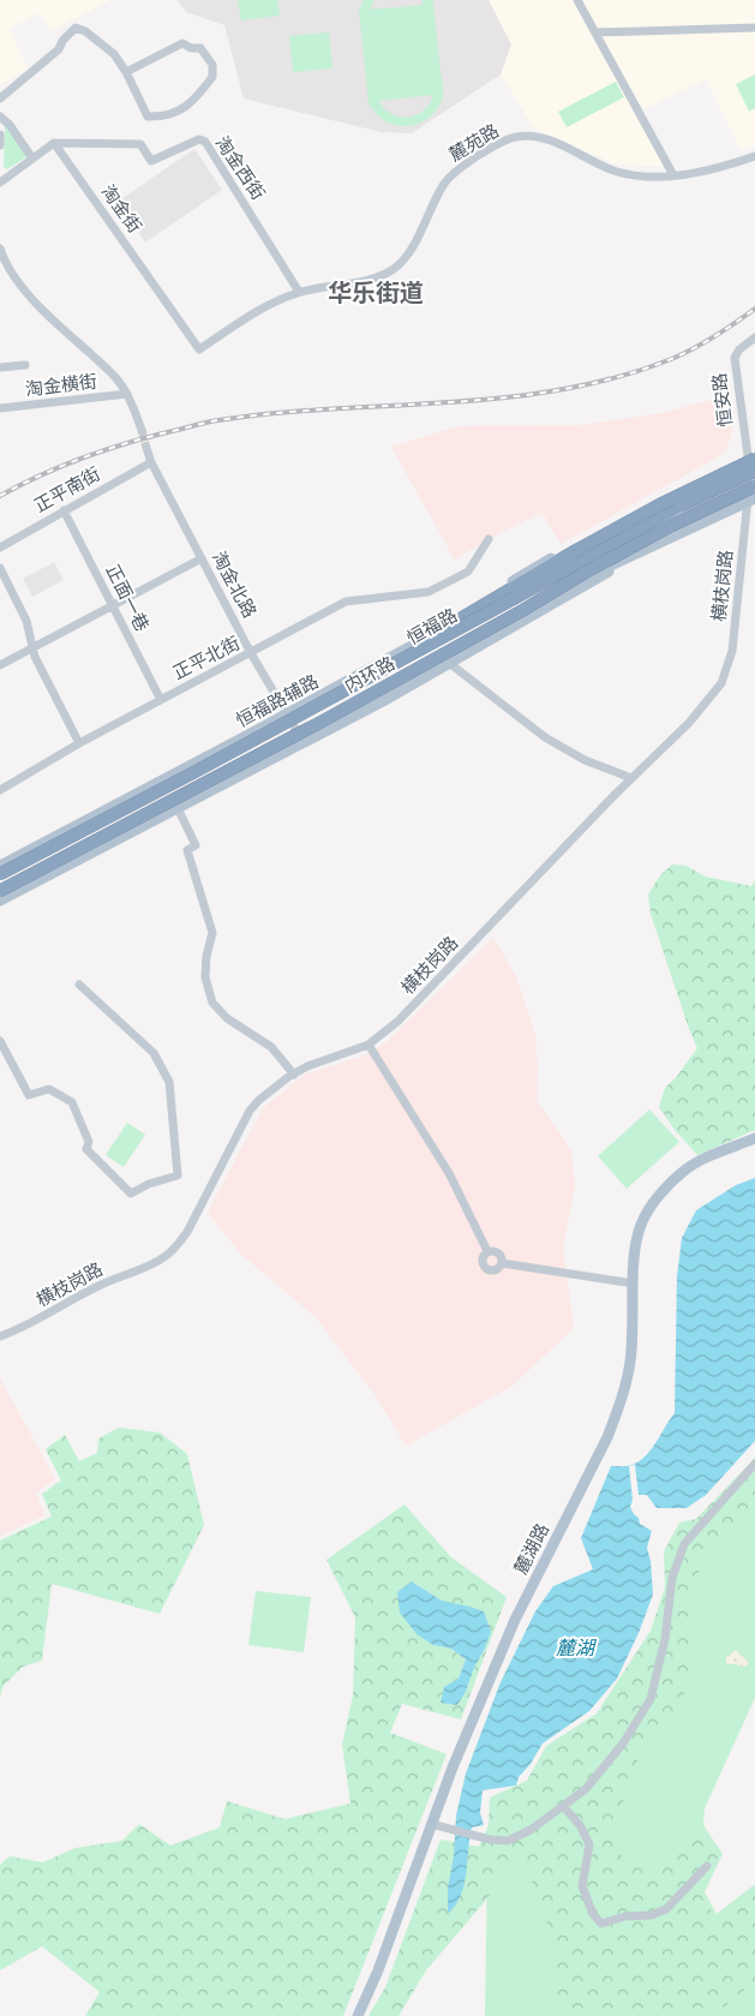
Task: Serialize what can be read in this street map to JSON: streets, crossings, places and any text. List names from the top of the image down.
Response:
{
  "streets": {
    "highway": ["内环路"],
    "main road": ["恒福路", "恒福路辅路", "麓湖路"],
    "street": [
      "麓苑路",
      "淘金西街",
      "淘金街",
      "淘金横街",
      "恒安路",
      "正平南街",
      "淘金北路",
      "横枝岗路",
      "正面一巷",
      "正平北街"
    ]
  },
  "crossings": [
    ["麓苑路", "淘金西街"],
    ["麓苑路", "淘金街"],
    ["淘金西街", "淘金街"],
    ["恒安路", "横枝岗路"],
    ["恒安路", "恒福路"],
    ["恒安路", "内环路"],
    ["恒安路", "恒福路辅路"],
    ["正平南街", "淘金北路"],
    ["正平南街", "正面一巷"],
    ["淘金北路", "恒福路"],
    ["淘金北路", "正平北街"],
    ["淘金北路", "恒福路辅路"],
    ["横枝岗路", "恒福路"],
    ["正面一巷", "正平北街"],
    ["恒福路", "内环路"],
    ["恒福路", "恒福路辅路"]
  ],
  "districts": ["华乐街道"],
  "water": ["麓湖"]
}
